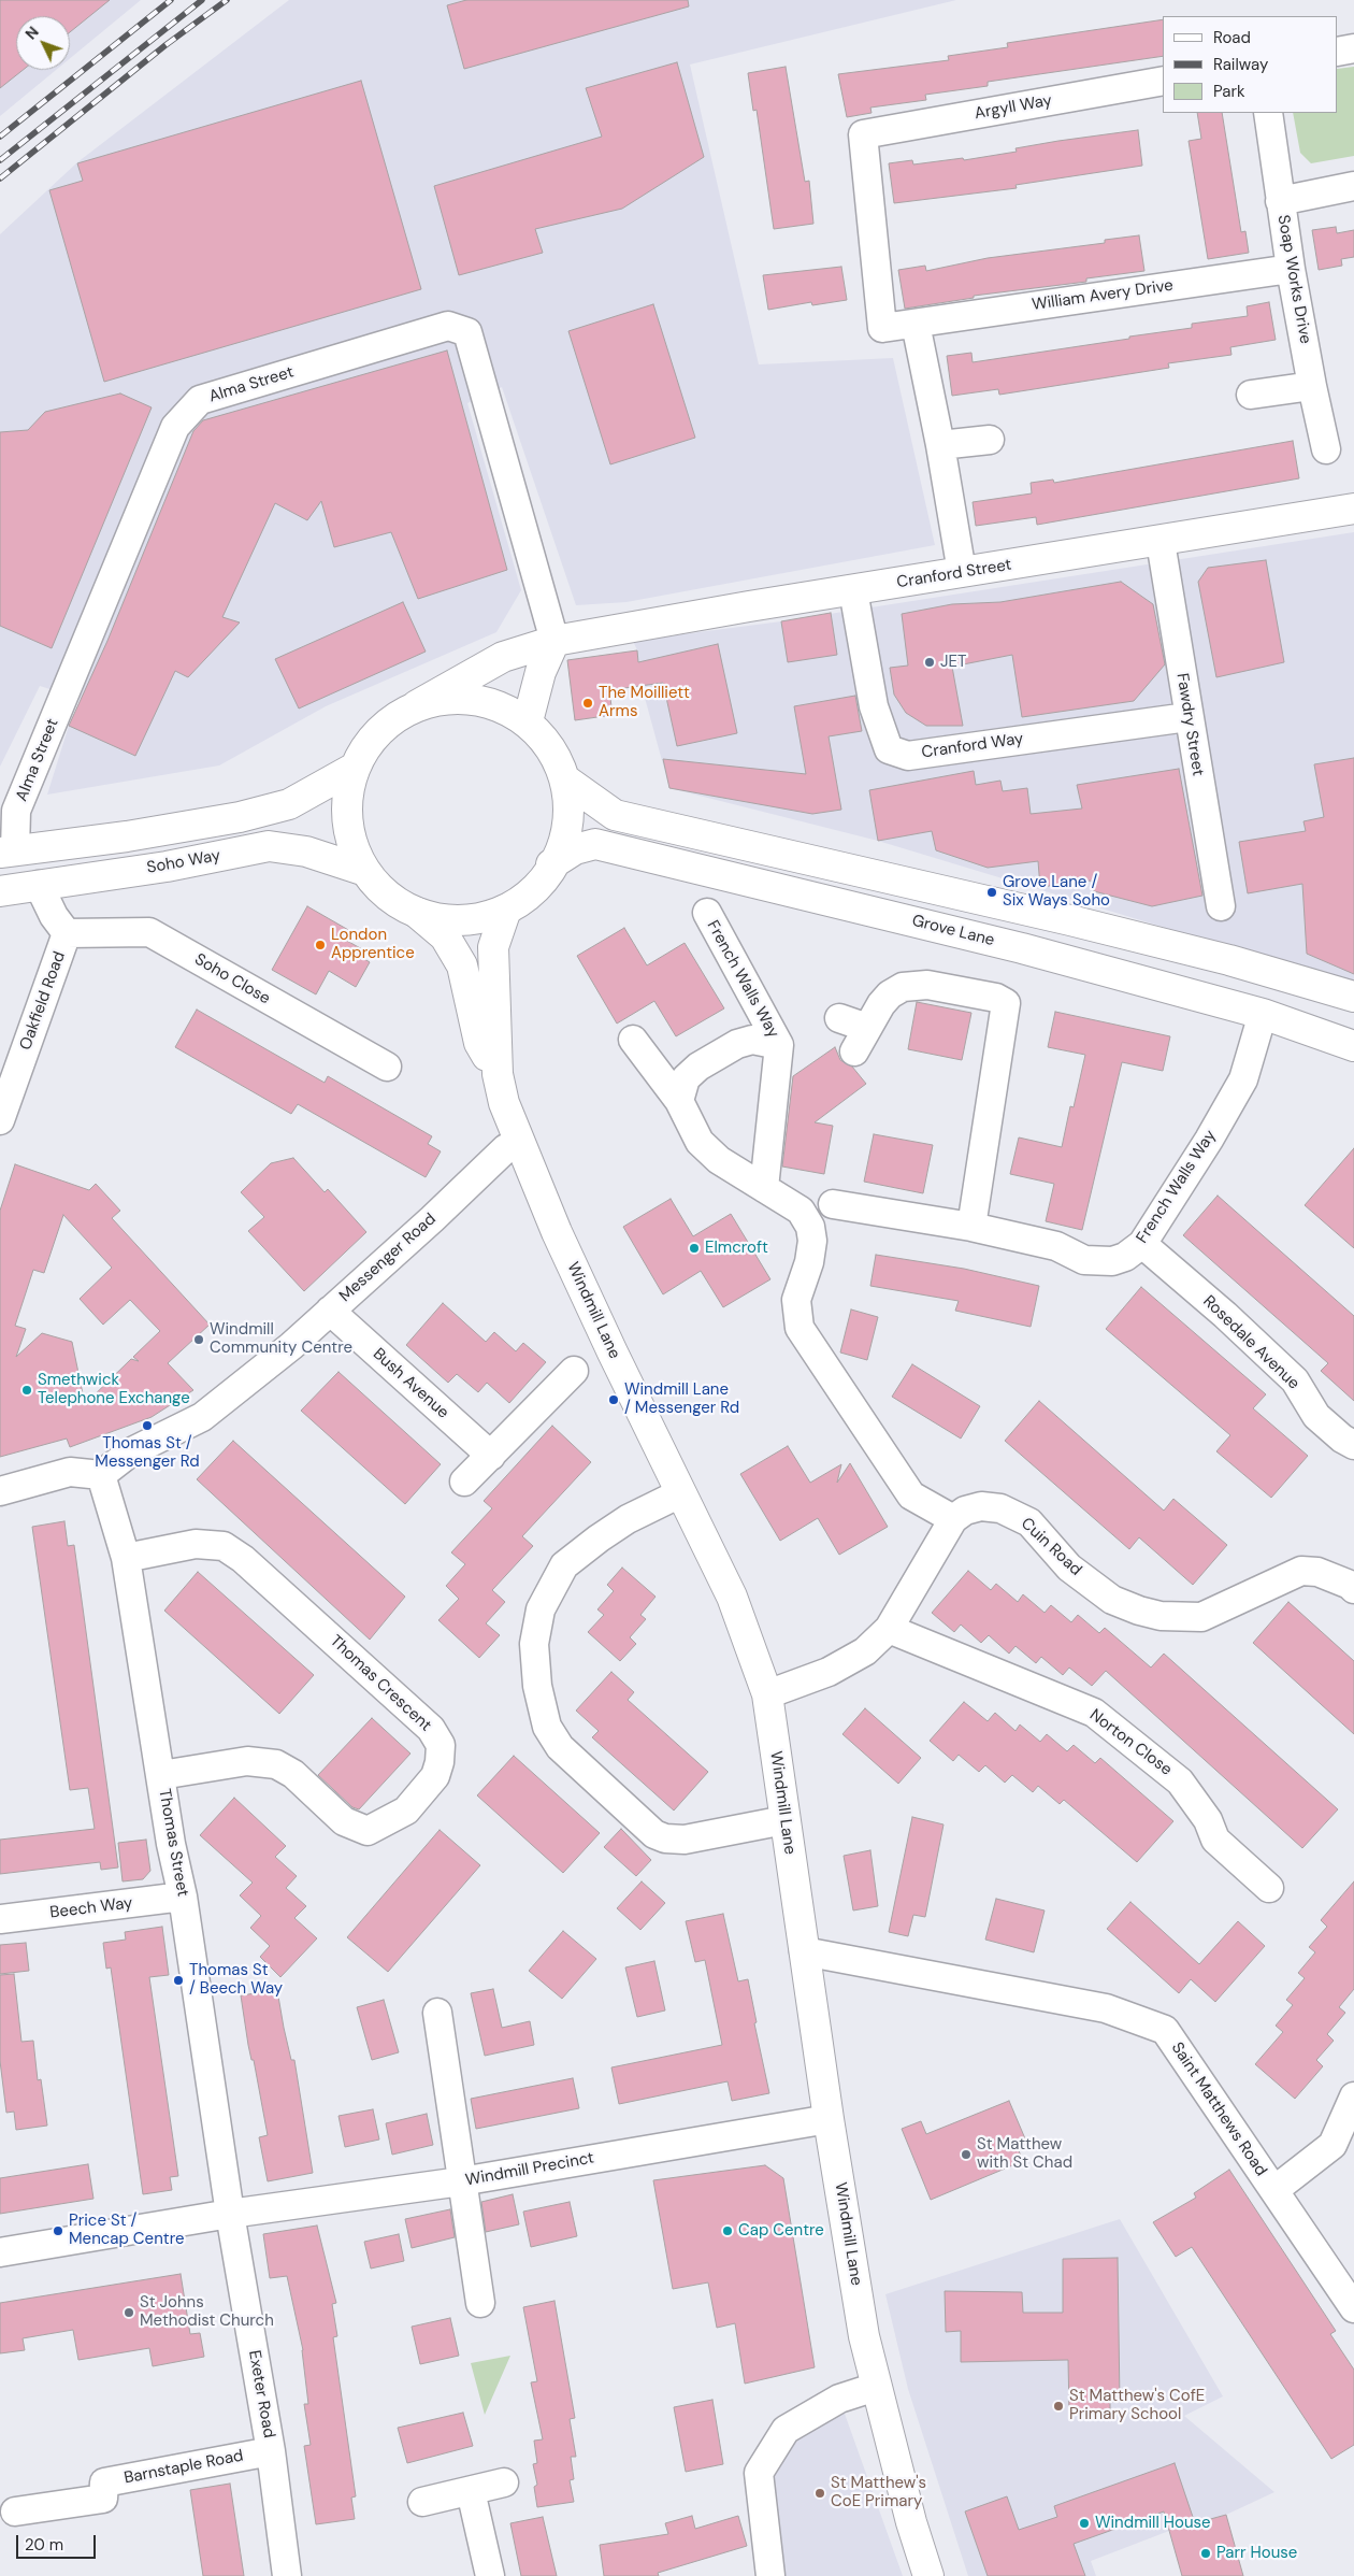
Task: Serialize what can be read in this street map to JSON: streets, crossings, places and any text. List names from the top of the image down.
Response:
{
  "streets": {
    "main road": [
      "Cranford Street",
      "Soho Way",
      "Grove Lane",
      "Windmill Lane"
    ],
    "street": [
      "Argyll Way",
      "Soap Works Drive",
      "William Avery Drive",
      "Alma Street",
      "Fawdry Street",
      "Cranford Way",
      "Soho Close",
      "French Walls Way",
      "Oakfield Road",
      "Messenger Road",
      "Rosedale Avenue",
      "Bush Avenue",
      "Cuin Road",
      "Thomas Crescent",
      "Norton Close",
      "Thomas Street",
      "Beech Way",
      "Saint Matthews Road",
      "Windmill Precinct",
      "Exeter Road",
      "Barnstaple Road"
    ]
  },
  "crossings": [
    ["Argyll Way", "William Avery Drive"],
    ["Soap Works Drive", "William Avery Drive"],
    ["Alma Street", "Cranford Street"],
    ["Cranford Street", "Fawdry Street"],
    ["Cranford Street", "Cranford Way"],
    ["Fawdry Street", "Cranford Way"],
    ["Soho Way", "Oakfield Road"],
    ["Grove Lane", "French Walls Way"],
    ["Soho Close", "Oakfield Road"],
    ["French Walls Way", "Rosedale Avenue"],
    ["Messenger Road", "Windmill Lane"],
    ["Messenger Road", "Bush Avenue"],
    ["Messenger Road", "Thomas Street"],
    ["Windmill Lane", "Saint Matthews Road"],
    ["Windmill Lane", "Windmill Precinct"],
    ["Thomas Crescent", "Thomas Street"],
    ["Thomas Street", "Beech Way"],
    ["Thomas Street", "Windmill Precinct"],
    ["Thomas Street", "Exeter Road"],
    ["Windmill Precinct", "Exeter Road"],
    ["Exeter Road", "Barnstaple Road"]
  ],
  "places": [
    "JET",
    "The Moilliett Arms",
    "Grove Lane / Six Ways Soho",
    "London Apprentice",
    "Elmcroft",
    "Windmill Community Centre",
    "Smethwick Telephone Exchange",
    "Windmill Lane / Messenger Rd",
    "Thomas St / Messenger Rd",
    "Thomas St / Beech Way",
    "St Matthew with St Chad",
    "Price St / Mencap Centre",
    "Cap Centre",
    "St Johns Methodist Church",
    "St Matthew's CofE Primary School",
    "St Matthew's CoE Primary",
    "Windmill House",
    "Parr House"
  ],
  "legend": ["Road", "Railway", "Park"],
  "scale_bar": "20 m",
  "north": "top left"
}
